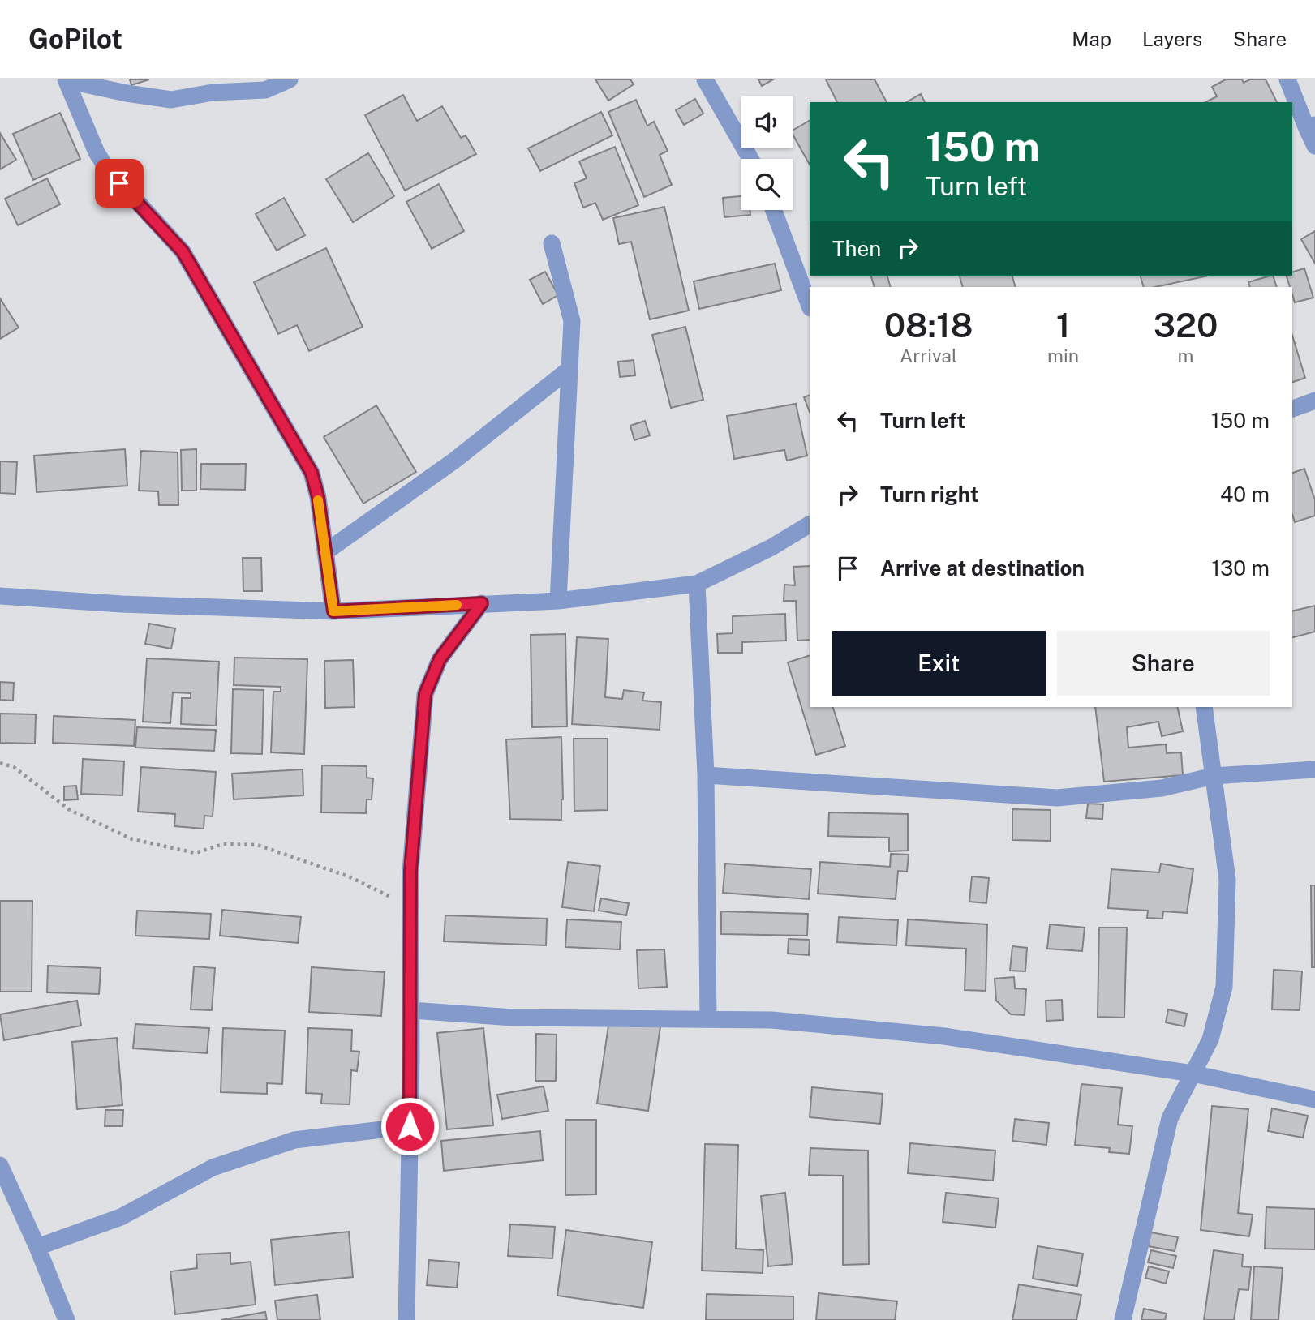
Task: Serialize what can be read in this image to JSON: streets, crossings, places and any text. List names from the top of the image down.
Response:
{
  "page": {
    "header": "GoPilot",
    "nav": ["Map", "Layers", "Share"],
    "turn": ["150 m", "Turn left"],
    "then": "Then",
    "eta": [
      "08:18",
      "Arrival",
      "1",
      "min",
      "320",
      "m"
    ],
    "list": [
      {
        "name": "Turn left",
        "value": "150 m"
      },
      {
        "name": "Turn right",
        "value": "40 m"
      },
      {
        "name": "Arrive at destination",
        "value": "130 m"
      }
    ],
    "buttons": ["Exit", "Share"]
  }
}
